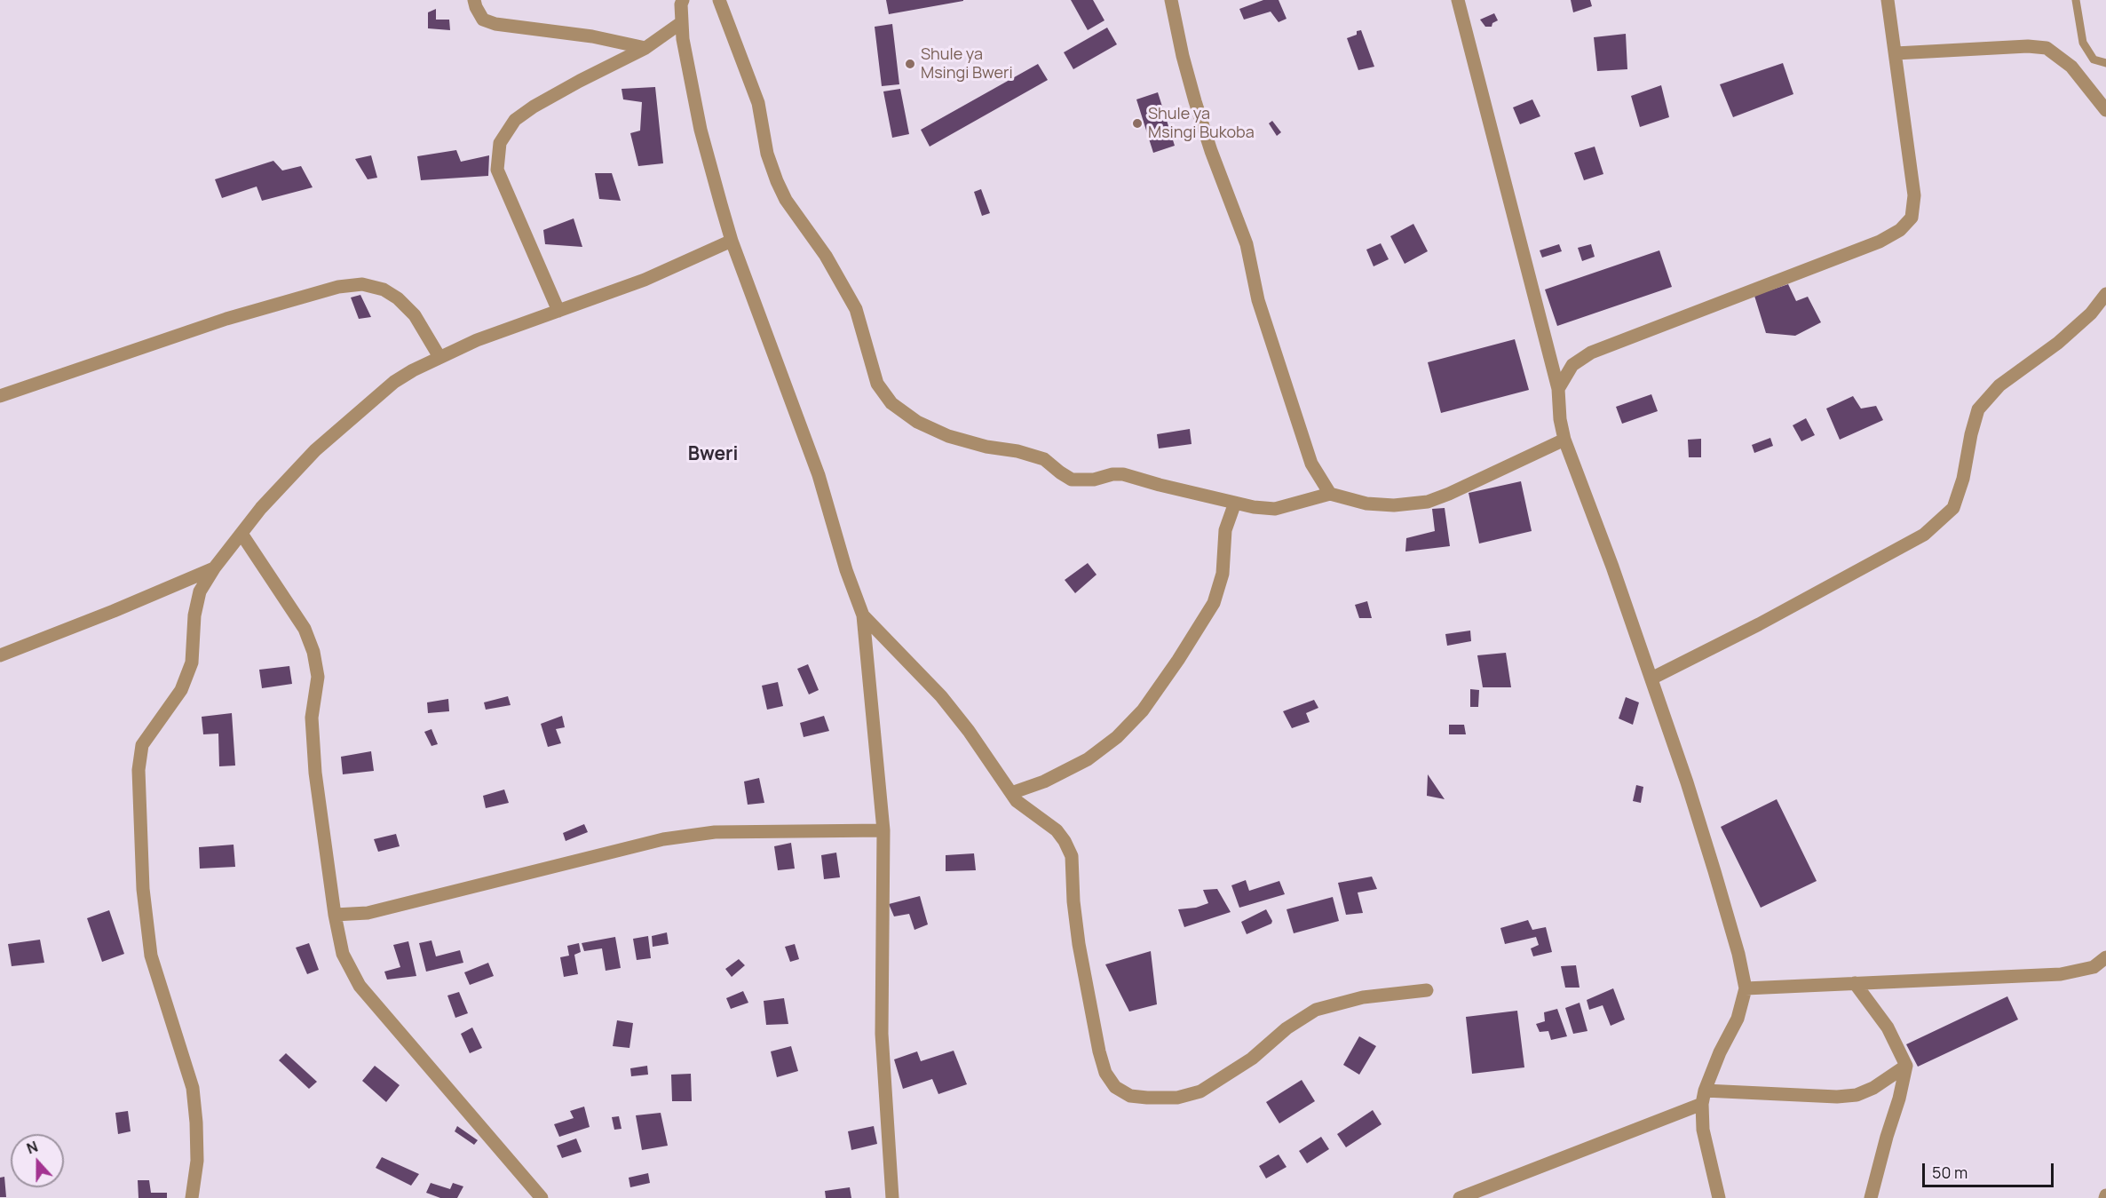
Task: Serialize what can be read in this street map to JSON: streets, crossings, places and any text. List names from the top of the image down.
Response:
{
  "districts": ["Bweri"],
  "places": ["Shule ya Msingi Bweri", "Shule ya Msingi Bukoba"],
  "scale_bar": "50 m",
  "north": "top"
}
